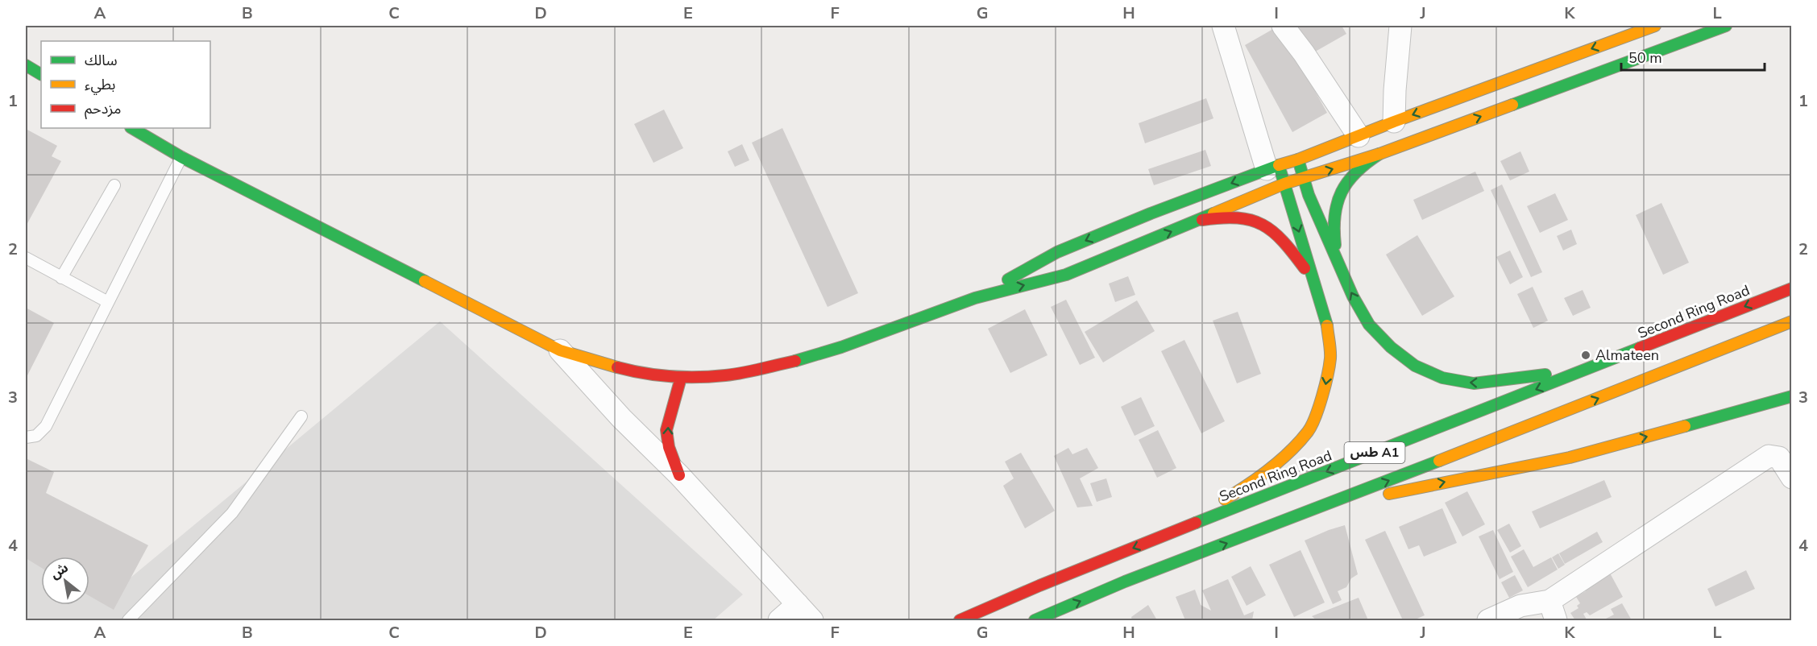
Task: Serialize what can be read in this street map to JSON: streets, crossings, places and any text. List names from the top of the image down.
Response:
{
  "streets": {
    "main road": ["Second Ring Road", "طس A1"]
  },
  "places": ["Almateen"],
  "legend": ["سالك", "بطيء", "مزدحم"],
  "scale_bar": "50 m",
  "north": "top left",
  "grid": {
    "columns": [
      "A",
      "B",
      "C",
      "D",
      "E",
      "F",
      "G",
      "H",
      "I",
      "J",
      "K",
      "L"
    ],
    "rows": [
      "1",
      "2",
      "3",
      "4"
    ]
  }
}
